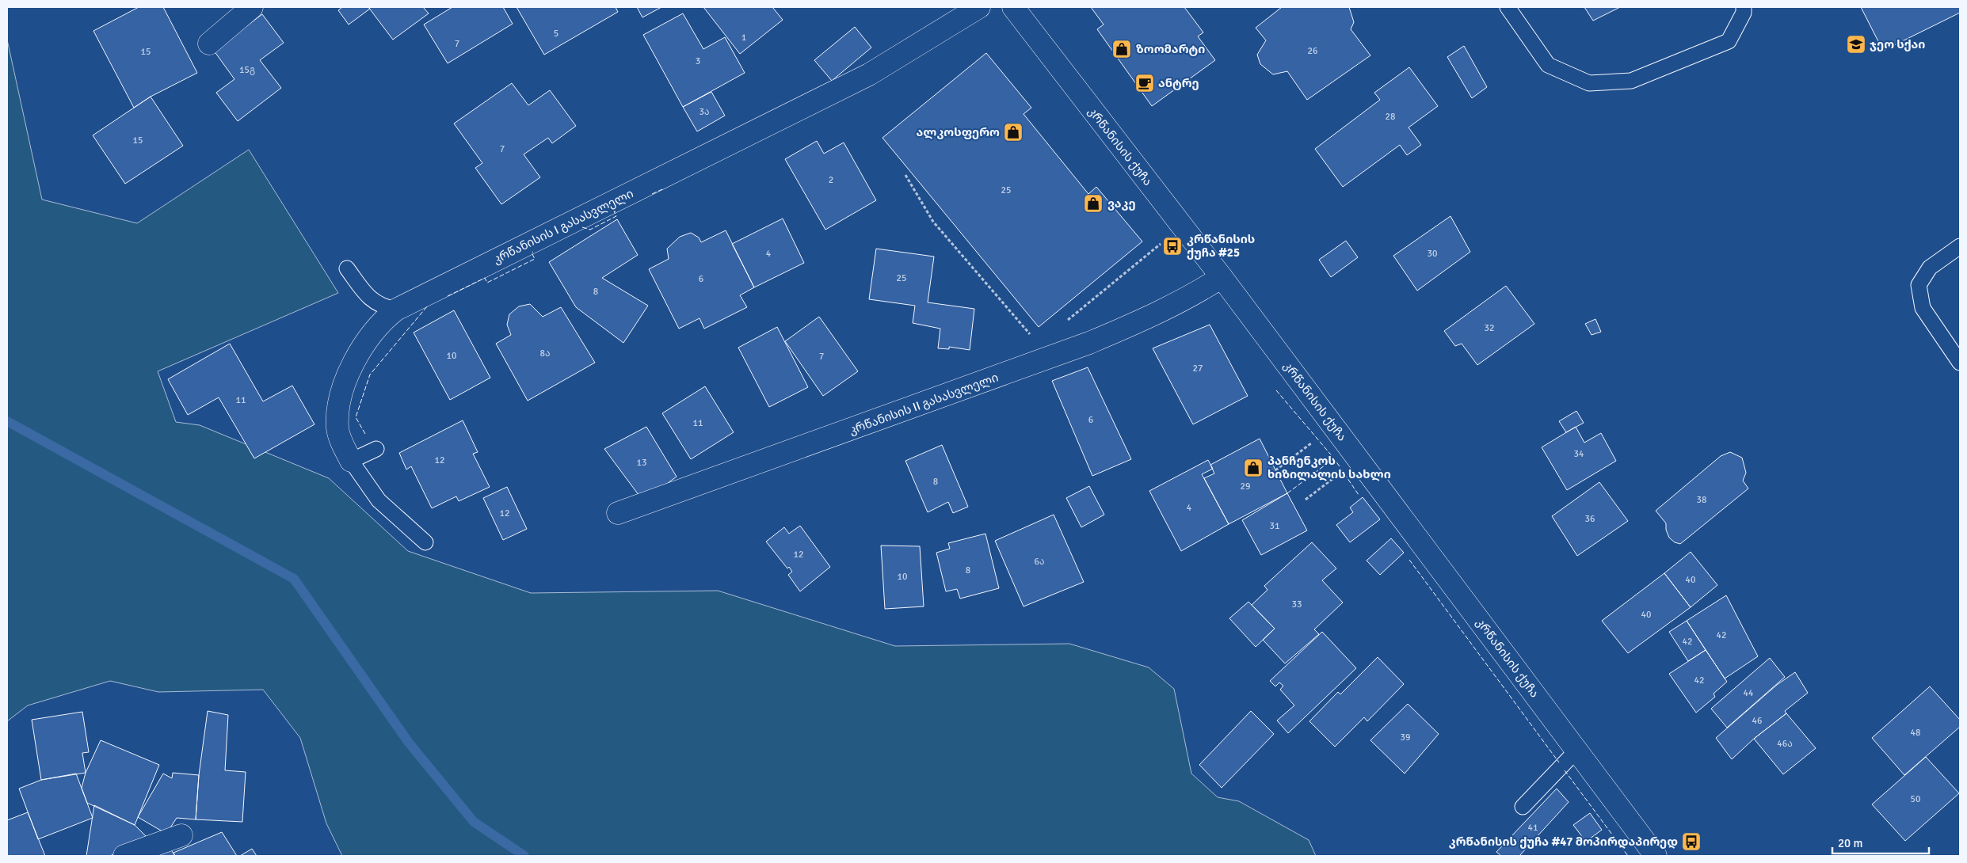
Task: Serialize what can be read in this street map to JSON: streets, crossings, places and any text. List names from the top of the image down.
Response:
{
  "streets": {
    "street": ["კრწანისის ქუჩა", "კრწანისის I გასასვლელი", "კრწანისის II გასასვლელი"]
  },
  "crossings": [
    ["კრწანისის ქუჩა", "კრწანისის II გასასვლელი"]
  ],
  "places": {
    "school or university": ["ჯეო სქაი"],
    "shop": [
      "ზოომარტი",
      "ალკოსფერო",
      "ვაკე",
      "პანჩენკოს ხიზილალის სახლი"
    ],
    "cafe": ["ანტრე"],
    "bus stop": ["კრწანისის ქუჩა #25", "კრწანისის ქუჩა #47 მოპირდაპირედ"]
  },
  "house_numbers": [
    "5",
    "1",
    "7",
    "26",
    "15",
    "3",
    "15გ",
    "3ა",
    "28",
    "15",
    "7",
    "2",
    "25",
    "4",
    "30",
    "25",
    "6",
    "8",
    "32",
    "8ა",
    "10",
    "7",
    "27",
    "11",
    "6",
    "11",
    "34",
    "12",
    "13",
    "8",
    "29",
    "38",
    "4",
    "12",
    "36",
    "31",
    "12",
    "6ა",
    "8",
    "10",
    "40",
    "33",
    "40",
    "42",
    "42",
    "42",
    "44",
    "46",
    "48",
    "39",
    "46ა",
    "50",
    "41"
  ],
  "scale_bar": "20 m"
}
